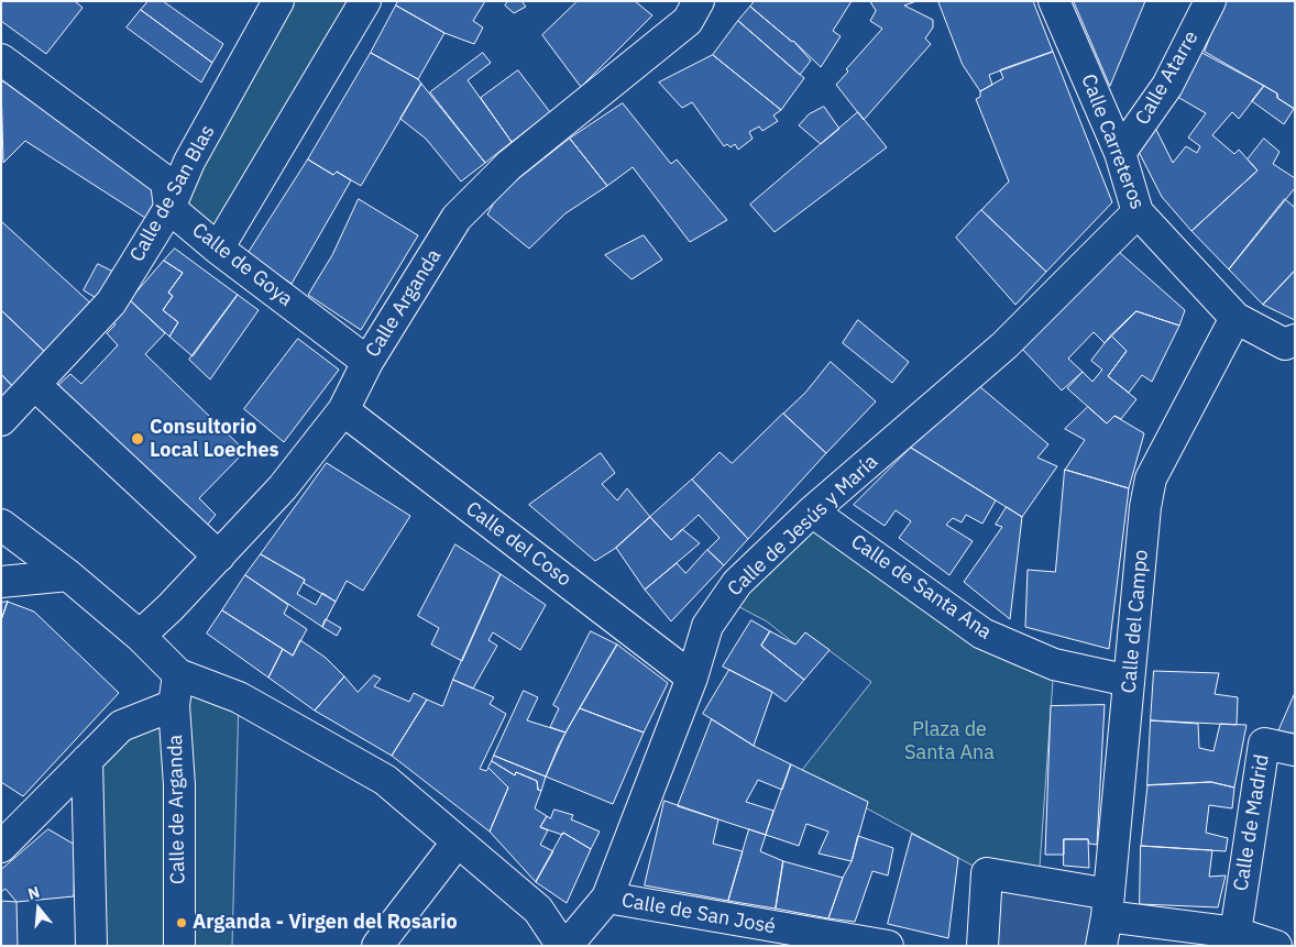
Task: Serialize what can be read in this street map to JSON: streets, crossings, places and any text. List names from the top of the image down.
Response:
{
  "streets": {
    "street": [
      "Calle Atarre",
      "Calle Carreteros",
      "Calle de San Blas",
      "Calle de Goya",
      "Calle Arganda",
      "Calle de Jesús y María",
      "Calle del Coso",
      "Calle de Santa Ana",
      "Calle del Campo",
      "Calle de Arganda",
      "Calle de Madrid",
      "Calle de San José"
    ]
  },
  "crossings": [
    ["Calle Atarre", "Calle Carreteros"],
    ["Calle Carreteros", "Calle de Jesús y María"],
    ["Calle Carreteros", "Calle del Campo"],
    ["Calle de San Blas", "Calle de Goya"],
    ["Calle de Goya", "Calle Arganda"],
    ["Calle Arganda", "Calle del Coso"],
    ["Calle de Jesús y María", "Calle del Coso"],
    ["Calle de Jesús y María", "Calle de Santa Ana"],
    ["Calle de Jesús y María", "Calle de San José"],
    ["Calle de Santa Ana", "Calle del Campo"]
  ],
  "parks": ["Plaza de Santa Ana"],
  "places": ["Consultorio Local Loeches", "Arganda - Virgen del Rosario"],
  "north": "top"
}
